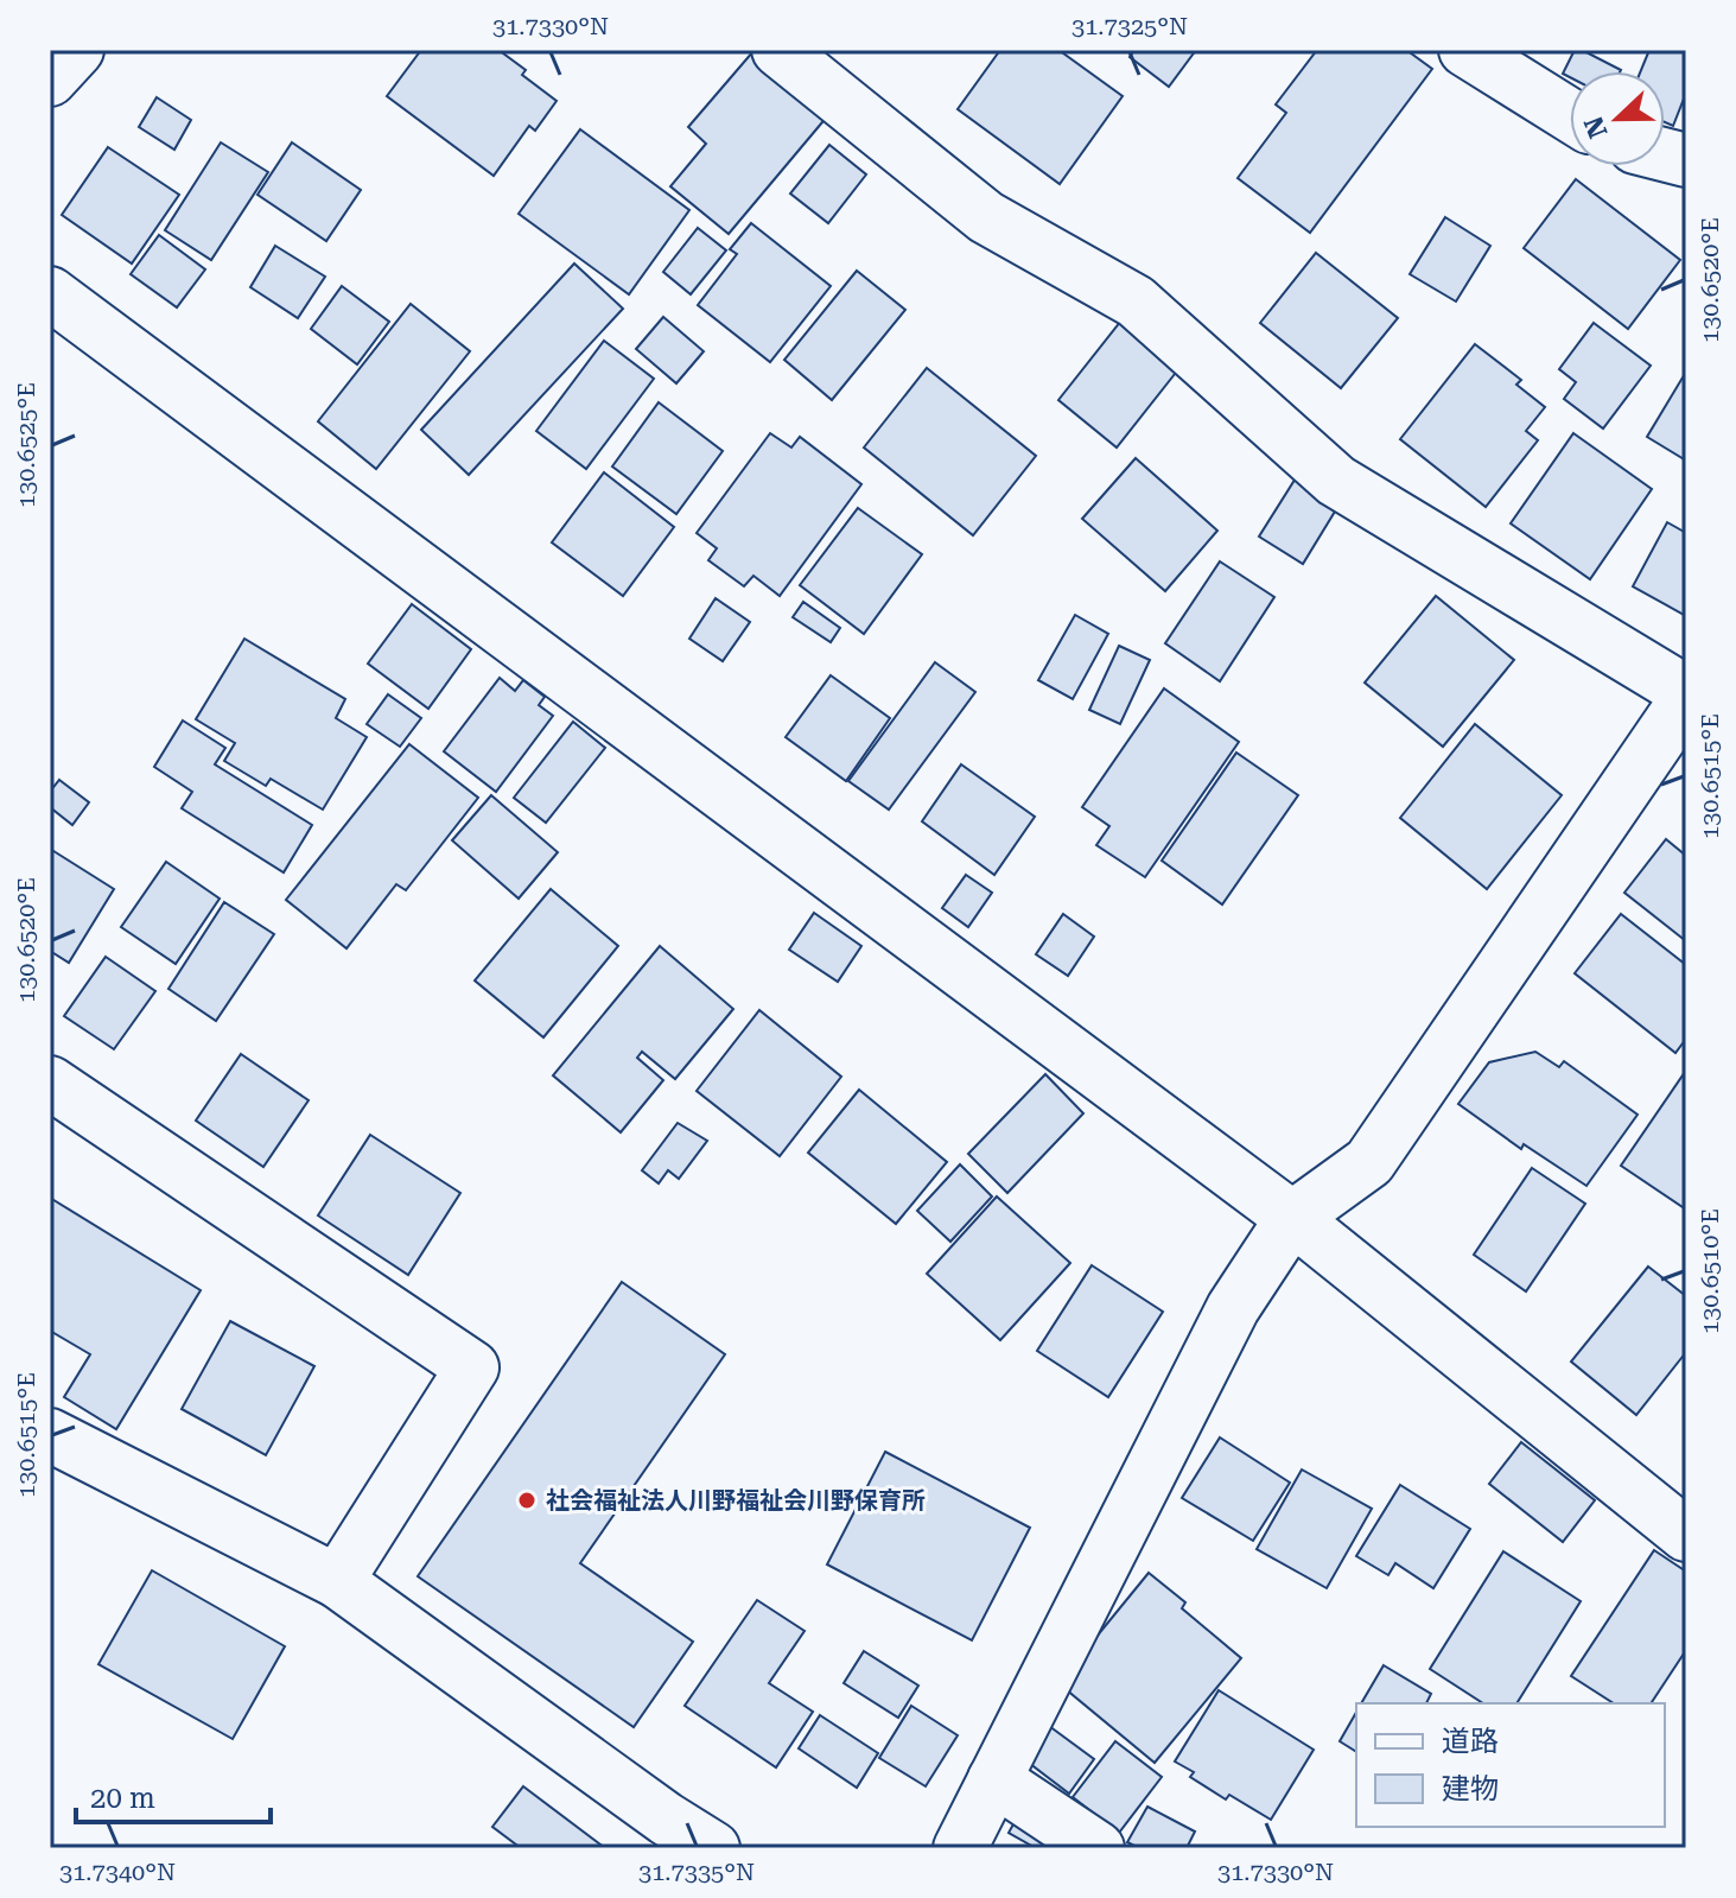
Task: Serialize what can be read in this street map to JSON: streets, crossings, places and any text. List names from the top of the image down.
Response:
{
  "places": ["社会福祉法人川野福祉会川野保育所"],
  "legend": ["道路", "建物"],
  "scale_bar": "20 m",
  "north": "left",
  "coordinates": [
    "31.7330°N",
    "31.7325°N",
    "130.6520°E",
    "130.6525°E",
    "130.6515°E",
    "130.6510°E",
    "31.7340°N",
    "31.7335°N"
  ]
}
